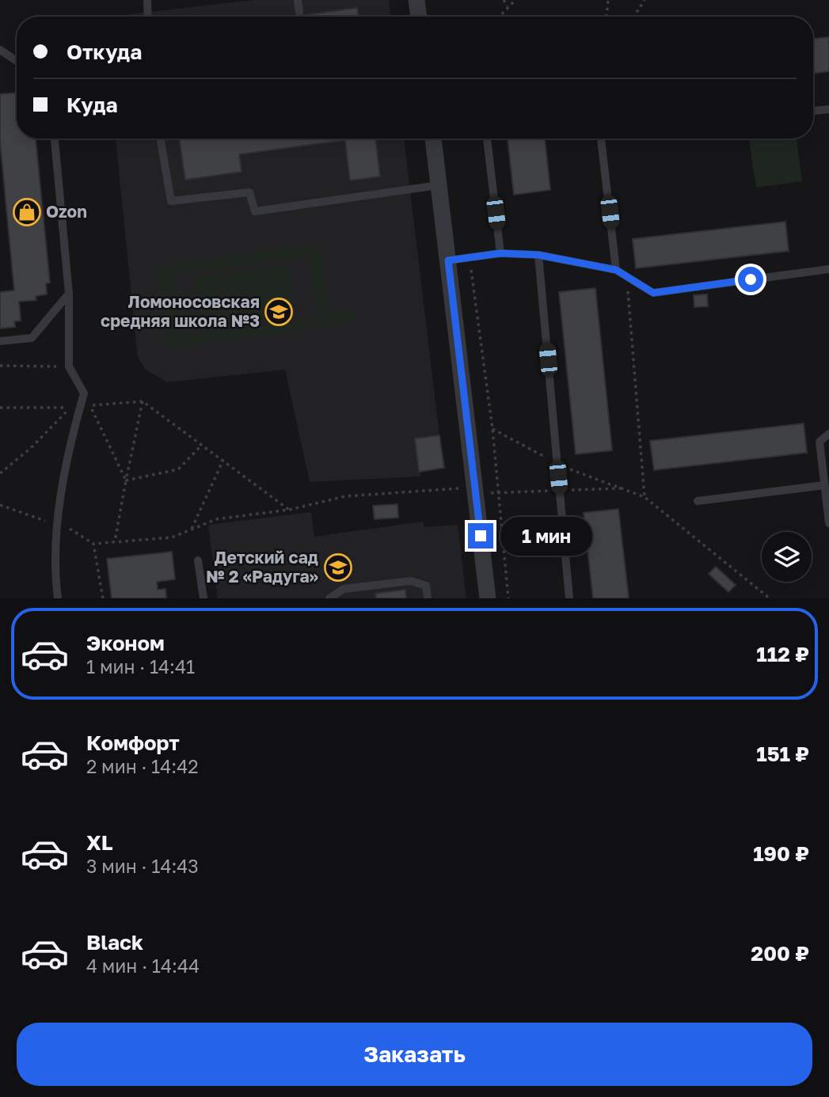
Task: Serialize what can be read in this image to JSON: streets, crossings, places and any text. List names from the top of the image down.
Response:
{
  "places": {
    "shop": ["Ozon"],
    "school or university": ["Ломоносовская средняя школа №3", "Детский сад № 2 «Радуга»"]
  },
  "page": {
    "banner": ["Откуда", "Куда"],
    "bubble": "1 мин",
    "list": [
      {
        "name": "Эконом",
        "note": "1 мин · 14:41",
        "value": "112 ₽"
      },
      {
        "name": "Комфорт",
        "note": "2 мин · 14:42",
        "value": "151 ₽"
      },
      {
        "name": "XL",
        "note": "3 мин · 14:43",
        "value": "190 ₽"
      },
      {
        "name": "Black",
        "note": "4 мин · 14:44",
        "value": "200 ₽"
      }
    ],
    "buttons": "Заказать"
  }
}
